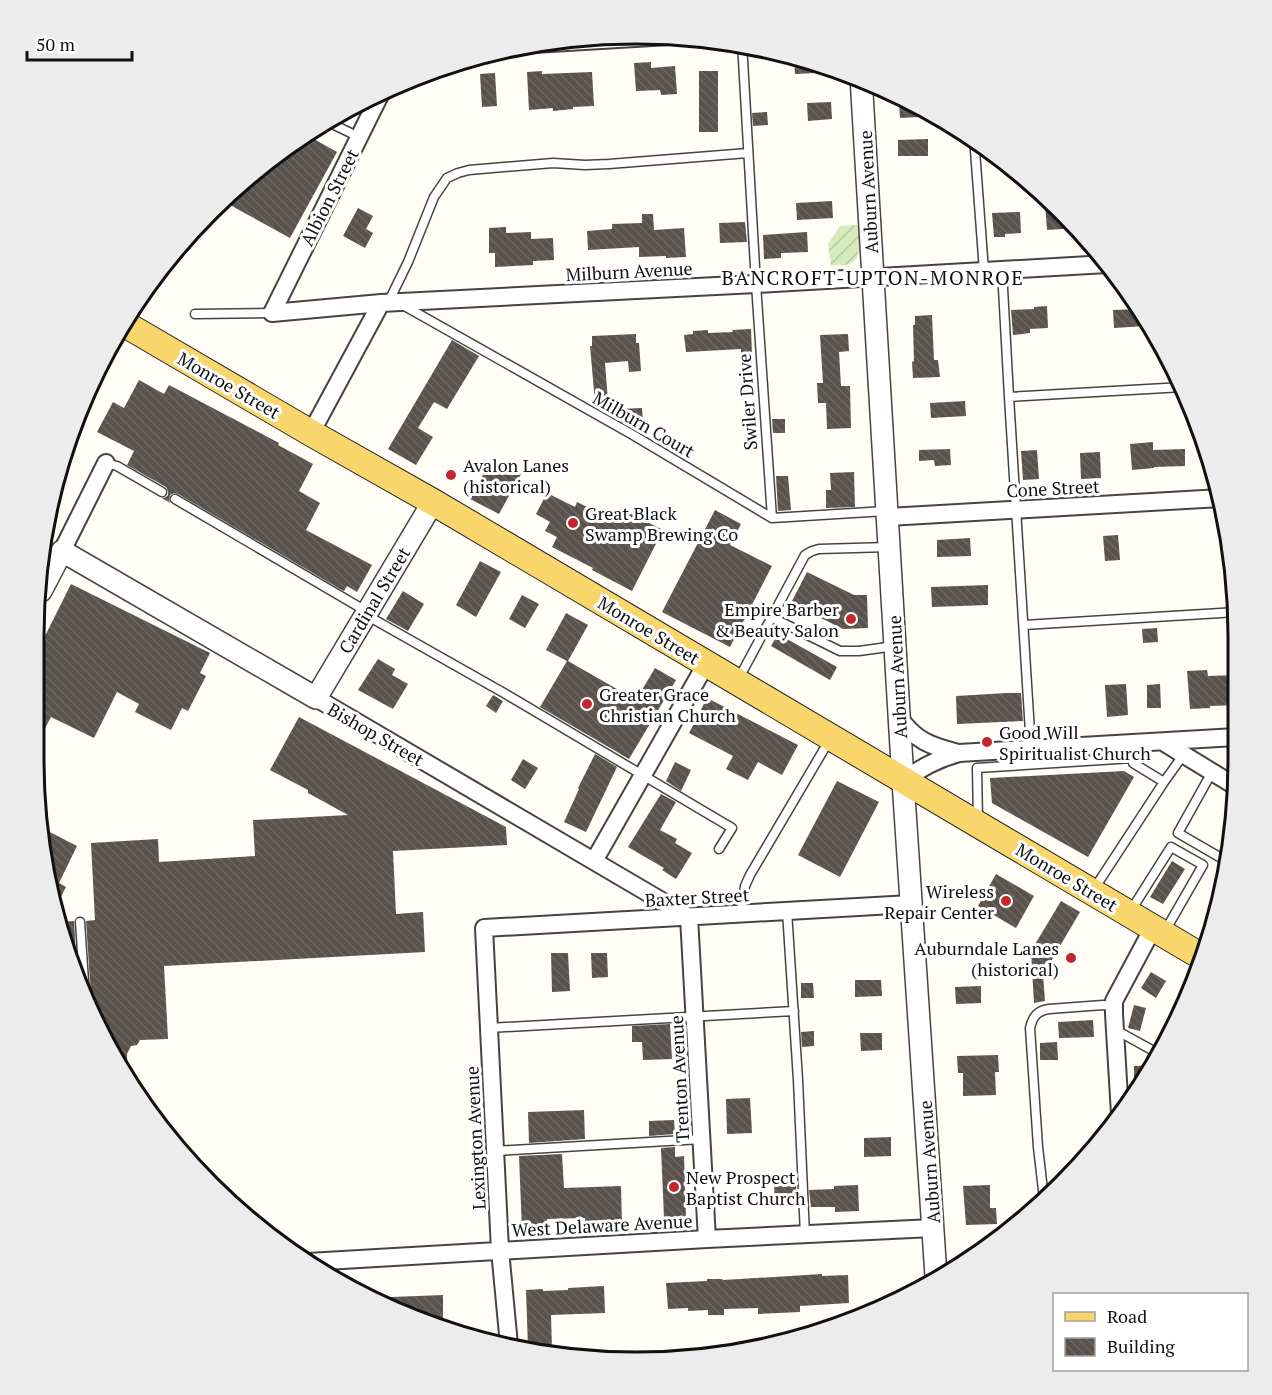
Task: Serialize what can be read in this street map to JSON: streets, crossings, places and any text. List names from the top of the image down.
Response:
{
  "streets": {
    "main road": ["Monroe Street"],
    "street": [
      "Auburn Avenue",
      "Albion Street",
      "Milburn Avenue",
      "Cone Street",
      "Cardinal Street",
      "Bishop Street",
      "Baxter Street",
      "Trenton Avenue",
      "Lexington Avenue",
      "West Delaware Avenue"
    ],
    "lane": ["Swiler Drive", "Milburn Court"]
  },
  "crossings": [
    ["Auburn Avenue", "Milburn Avenue"],
    ["Auburn Avenue", "Monroe Street"],
    ["Auburn Avenue", "Cone Street"],
    ["Auburn Avenue", "Baxter Street"],
    ["Auburn Avenue", "West Delaware Avenue"],
    ["Albion Street", "Milburn Avenue"],
    ["Milburn Avenue", "Swiler Drive"],
    ["Milburn Avenue", "Milburn Court"],
    ["Monroe Street", "Cardinal Street"],
    ["Swiler Drive", "Milburn Court"],
    ["Cardinal Street", "Bishop Street"],
    ["Bishop Street", "Baxter Street"],
    ["Bishop Street", "Trenton Avenue"],
    ["Baxter Street", "Trenton Avenue"],
    ["Baxter Street", "Lexington Avenue"],
    ["Trenton Avenue", "West Delaware Avenue"],
    ["Lexington Avenue", "West Delaware Avenue"]
  ],
  "districts": ["BANCROFT-UPTON-MONROE"],
  "places": [
    "Avalon Lanes (historical)",
    "Great Black Swamp Brewing Co",
    "Empire Barber & Beauty Salon",
    "Greater Grace Christian Church",
    "Good Will Spiritualist Church",
    "Wireless Repair Center",
    "Auburndale Lanes (historical)",
    "New Prospect Baptist Church"
  ],
  "legend": ["Road", "Building"],
  "scale_bar": "50 m"
}
